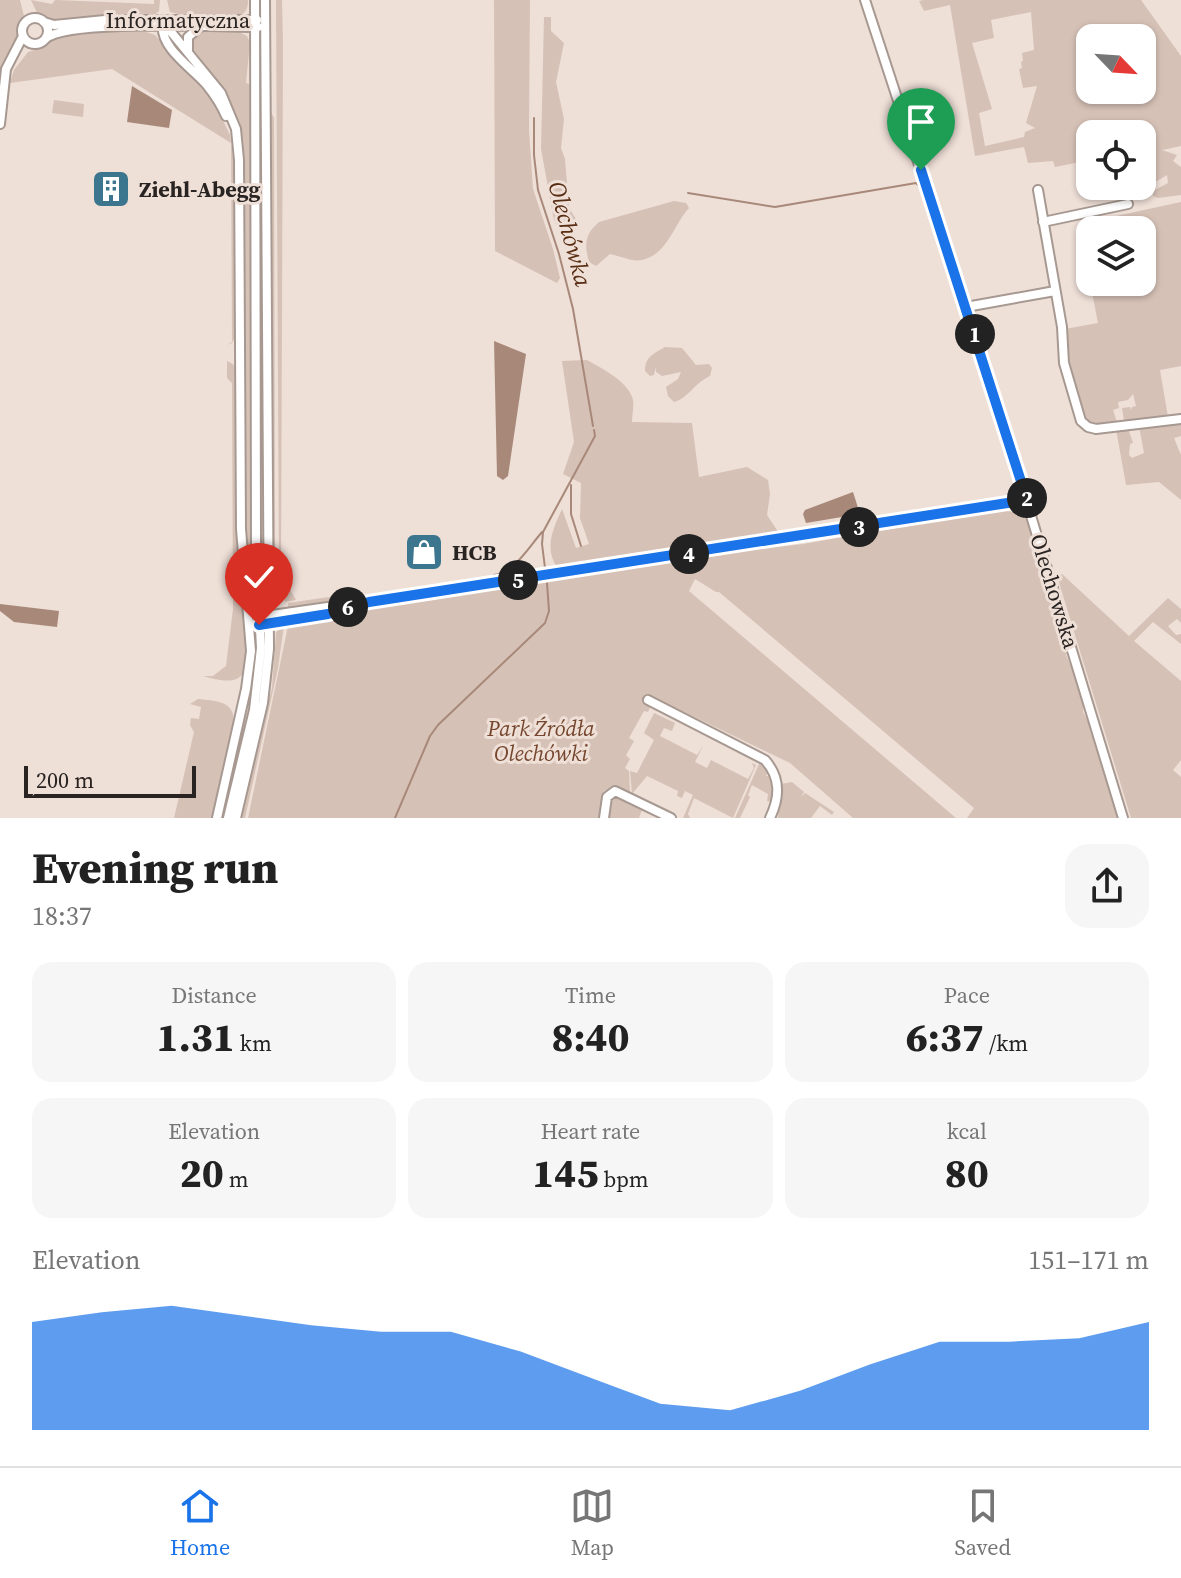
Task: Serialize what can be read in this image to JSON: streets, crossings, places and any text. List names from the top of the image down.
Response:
{
  "streets": {
    "street": ["Informatyczna", "Olechowska"]
  },
  "water": ["Olechówka"],
  "parks": ["Park Źródła Olechówki"],
  "places": {
    "building": ["Ziehl-Abegg"],
    "shop": ["HCB"]
  },
  "scale_bar": "200 m",
  "north": "bottom right",
  "page": {
    "pins": [
      "1",
      "2",
      "3",
      "4",
      "5",
      "6"
    ],
    "scale": "200 m",
    "heading": ["Evening run", "18:37"],
    "stats": [
      ["Distance", "1.31 km"],
      ["Time", "8:40"],
      ["Pace", "6:37 /km"],
      ["Elevation", "20 m"],
      ["Heart rate", "145 bpm"],
      ["kcal", "80"]
    ],
    "chart": ["Elevation", "151–171 m"],
    "tabs": ["Home", "Map", "Saved"]
  }
}
